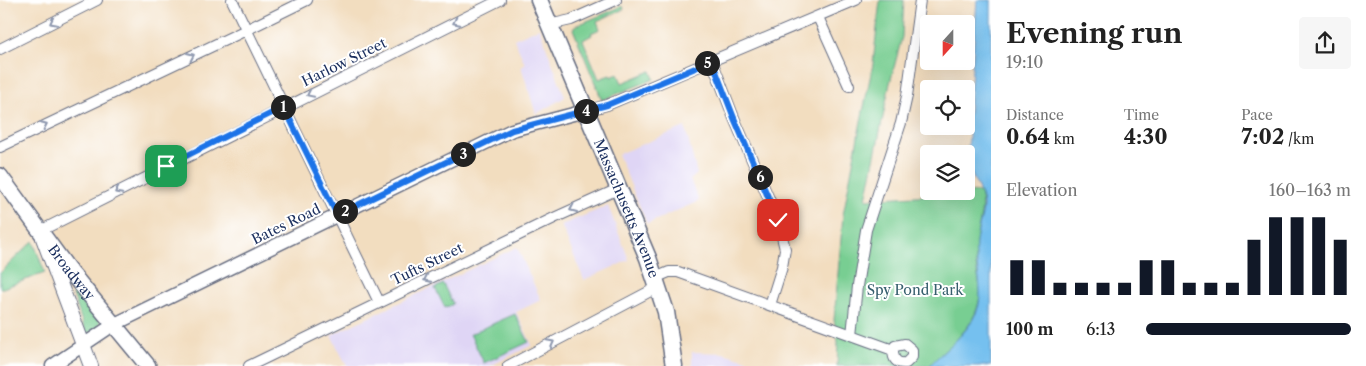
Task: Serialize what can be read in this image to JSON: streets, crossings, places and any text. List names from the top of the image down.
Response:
{
  "streets": {
    "highway": ["Massachusetts Avenue"],
    "main road": ["Broadway"],
    "street": ["Harlow Street", "Bates Road", "Tufts Street"]
  },
  "crossings": [
    ["Harlow Street", "Broadway"],
    ["Massachusetts Avenue", "Bates Road"],
    ["Massachusetts Avenue", "Tufts Street"],
    ["Bates Road", "Broadway"]
  ],
  "one_way": ["Tufts Street"],
  "parks": ["Spy Pond Park"],
  "north": "bottom",
  "page": {
    "heading": ["Evening run", "19:10"],
    "pins": [
      "5",
      "1",
      "4",
      "3",
      "6",
      "2"
    ],
    "stats": [
      ["Distance", "0.64 km"],
      ["Time", "4:30"],
      ["Pace", "7:02 /km"]
    ],
    "chart": ["Elevation", "160–163 m"],
    "list": [
      {
        "name": "100 m",
        "note": "6:13"
      }
    ]
  }
}
